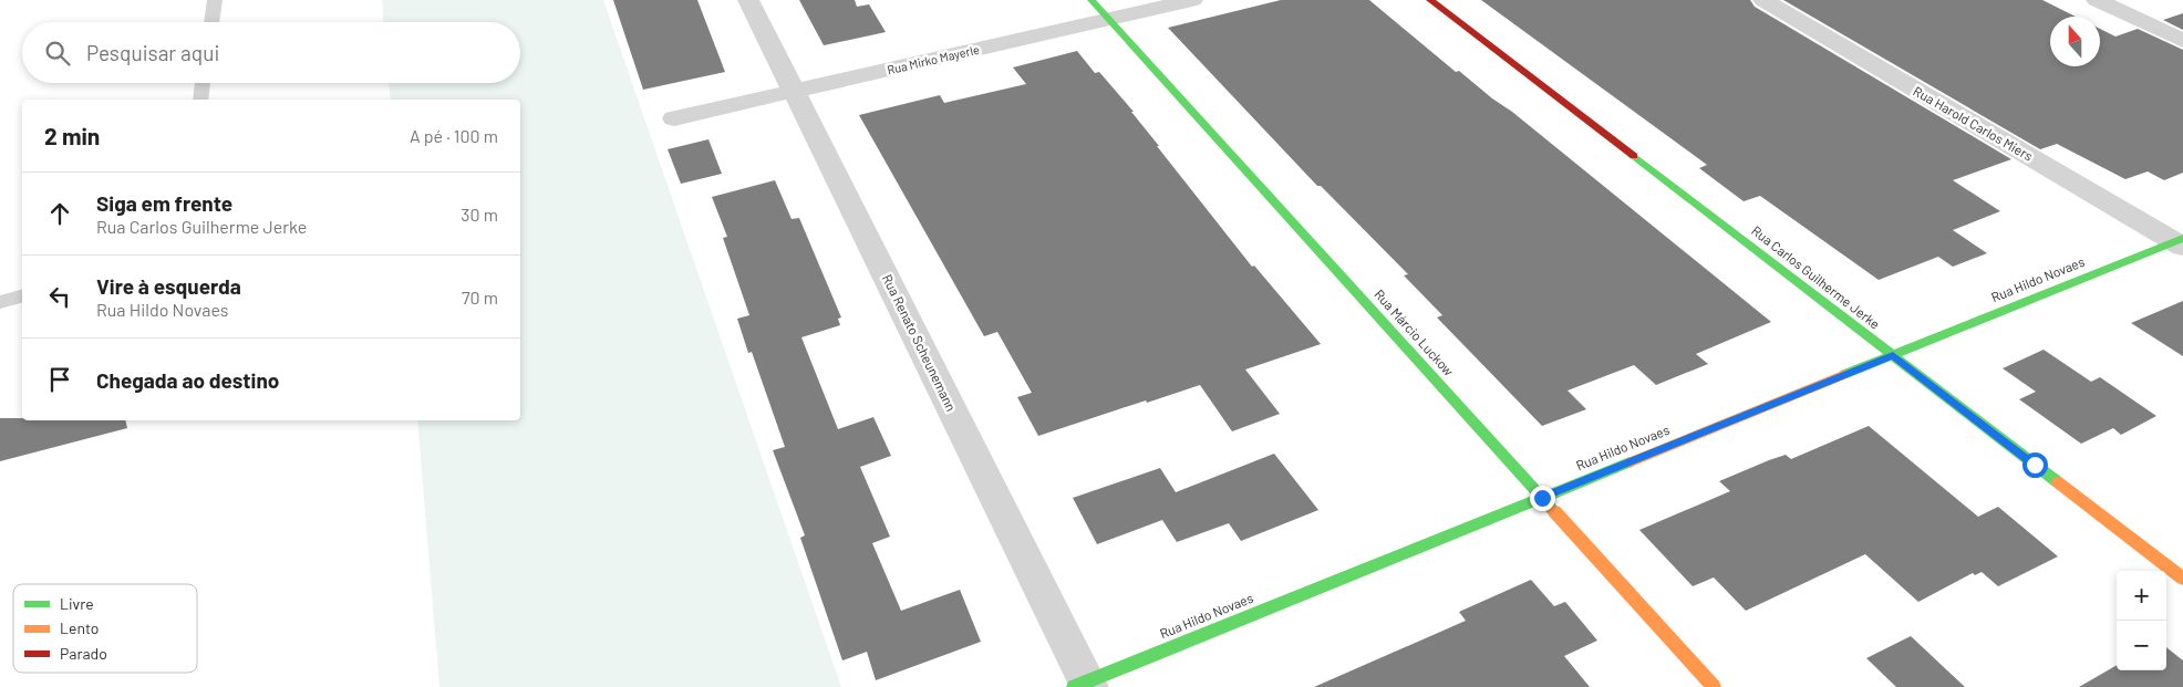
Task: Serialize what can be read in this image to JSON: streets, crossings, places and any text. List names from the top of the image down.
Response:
{
  "streets": {
    "street": [
      "Rua Mirko Mayerle",
      "Rua Harold Carlos Miers",
      "Rua Carlos Guilherme Jerke",
      "Rua Hildo Novaes",
      "Rua Márcio Luckow",
      "Rua Renato Scheunemann"
    ]
  },
  "crossings": [
    ["Rua Mirko Mayerle", "Rua Márcio Luckow"],
    ["Rua Mirko Mayerle", "Rua Renato Scheunemann"],
    ["Rua Harold Carlos Miers", "Rua Hildo Novaes"],
    ["Rua Carlos Guilherme Jerke", "Rua Hildo Novaes"],
    ["Rua Hildo Novaes", "Rua Márcio Luckow"],
    ["Rua Hildo Novaes", "Rua Renato Scheunemann"]
  ],
  "legend": ["Livre", "Lento", "Parado"],
  "north": "top",
  "page": {
    "search": "Pesquisar aqui",
    "heading": ["2 min", "A pé · 100 m"],
    "list": [
      ["Siga em frente", "Rua Carlos Guilherme Jerke", "30 m"],
      ["Vire à esquerda", "Rua Hildo Novaes", "70 m"],
      "Chegada ao destino"
    ],
    "map_buttons": ["+", "−"]
  }
}
